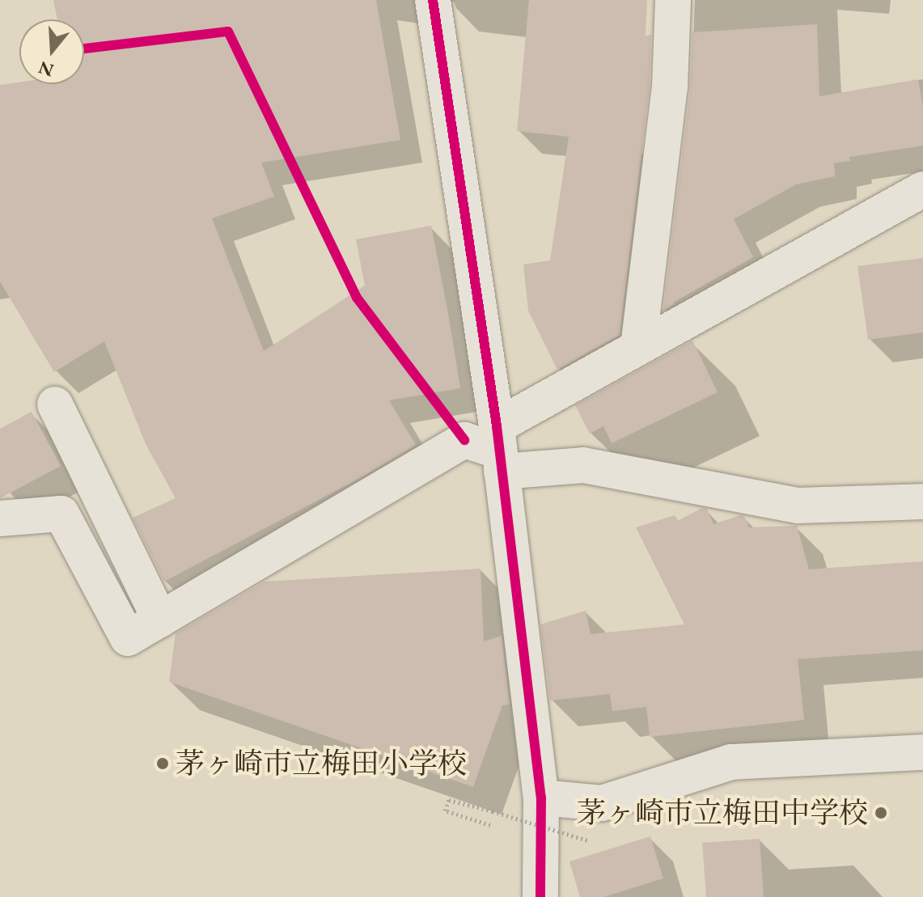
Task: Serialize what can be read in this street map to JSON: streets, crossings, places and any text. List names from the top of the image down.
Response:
{
  "places": ["茅ヶ崎市立梅田小学校", "茅ヶ崎市立梅田中学校"],
  "north": "bottom"
}
